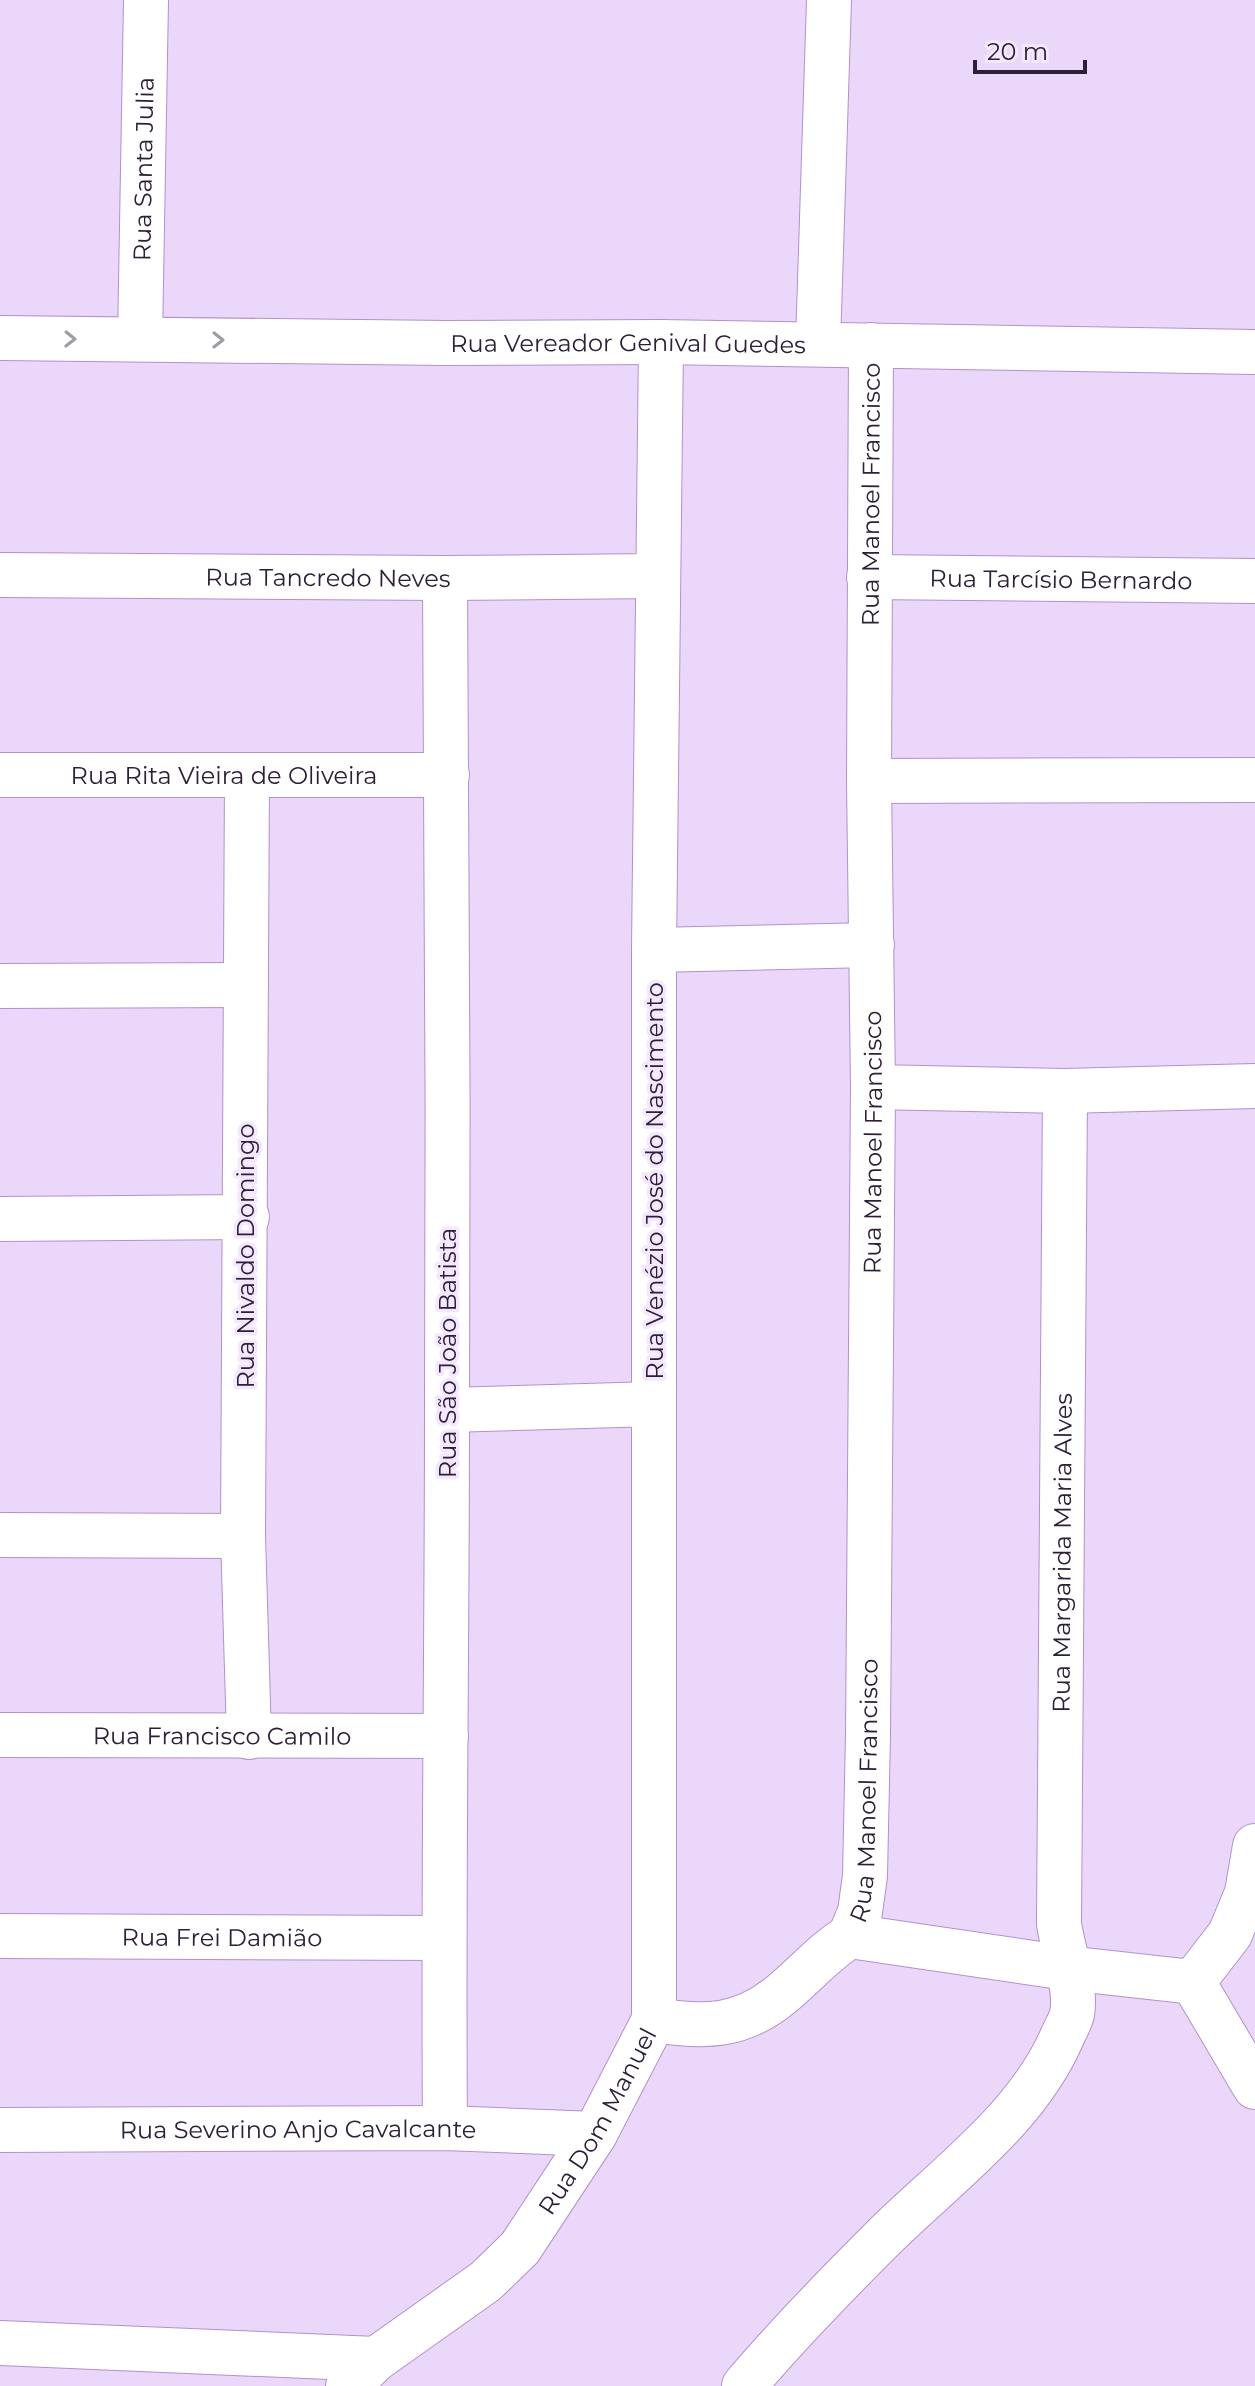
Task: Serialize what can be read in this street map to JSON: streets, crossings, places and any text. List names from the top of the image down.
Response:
{
  "streets": {
    "street": [
      "Rua Santa Julia",
      "Rua Vereador Genival Guedes",
      "Rua Manoel Francisco",
      "Rua Tancredo Neves",
      "Rua Tarcísio Bernardo",
      "Rua Rita Vieira de Oliveira",
      "Rua Venézio José do Nascimento",
      "Rua Nivaldo Domingo",
      "Rua São João Batista",
      "Rua Margarida Maria Alves",
      "Rua Francisco Camilo",
      "Rua Frei Damião",
      "Rua Dom Manuel",
      "Rua Severino Anjo Cavalcante"
    ]
  },
  "crossings": [
    ["Rua Santa Julia", "Rua Vereador Genival Guedes"],
    ["Rua Vereador Genival Guedes", "Rua Manoel Francisco"],
    ["Rua Vereador Genival Guedes", "Rua Venézio José do Nascimento"],
    ["Rua Manoel Francisco", "Rua Tarcísio Bernardo"],
    ["Rua Manoel Francisco", "Rua Dom Manuel"],
    ["Rua Tancredo Neves", "Rua Venézio José do Nascimento"],
    ["Rua Tancredo Neves", "Rua São João Batista"],
    ["Rua Rita Vieira de Oliveira", "Rua Nivaldo Domingo"],
    ["Rua Rita Vieira de Oliveira", "Rua São João Batista"],
    ["Rua Venézio José do Nascimento", "Rua Dom Manuel"],
    ["Rua Nivaldo Domingo", "Rua Francisco Camilo"],
    ["Rua São João Batista", "Rua Francisco Camilo"],
    ["Rua São João Batista", "Rua Frei Damião"],
    ["Rua São João Batista", "Rua Severino Anjo Cavalcante"],
    ["Rua Dom Manuel", "Rua Severino Anjo Cavalcante"]
  ],
  "one_way": ["Rua Vereador Genival Guedes"],
  "scale_bar": "20 m"
}
